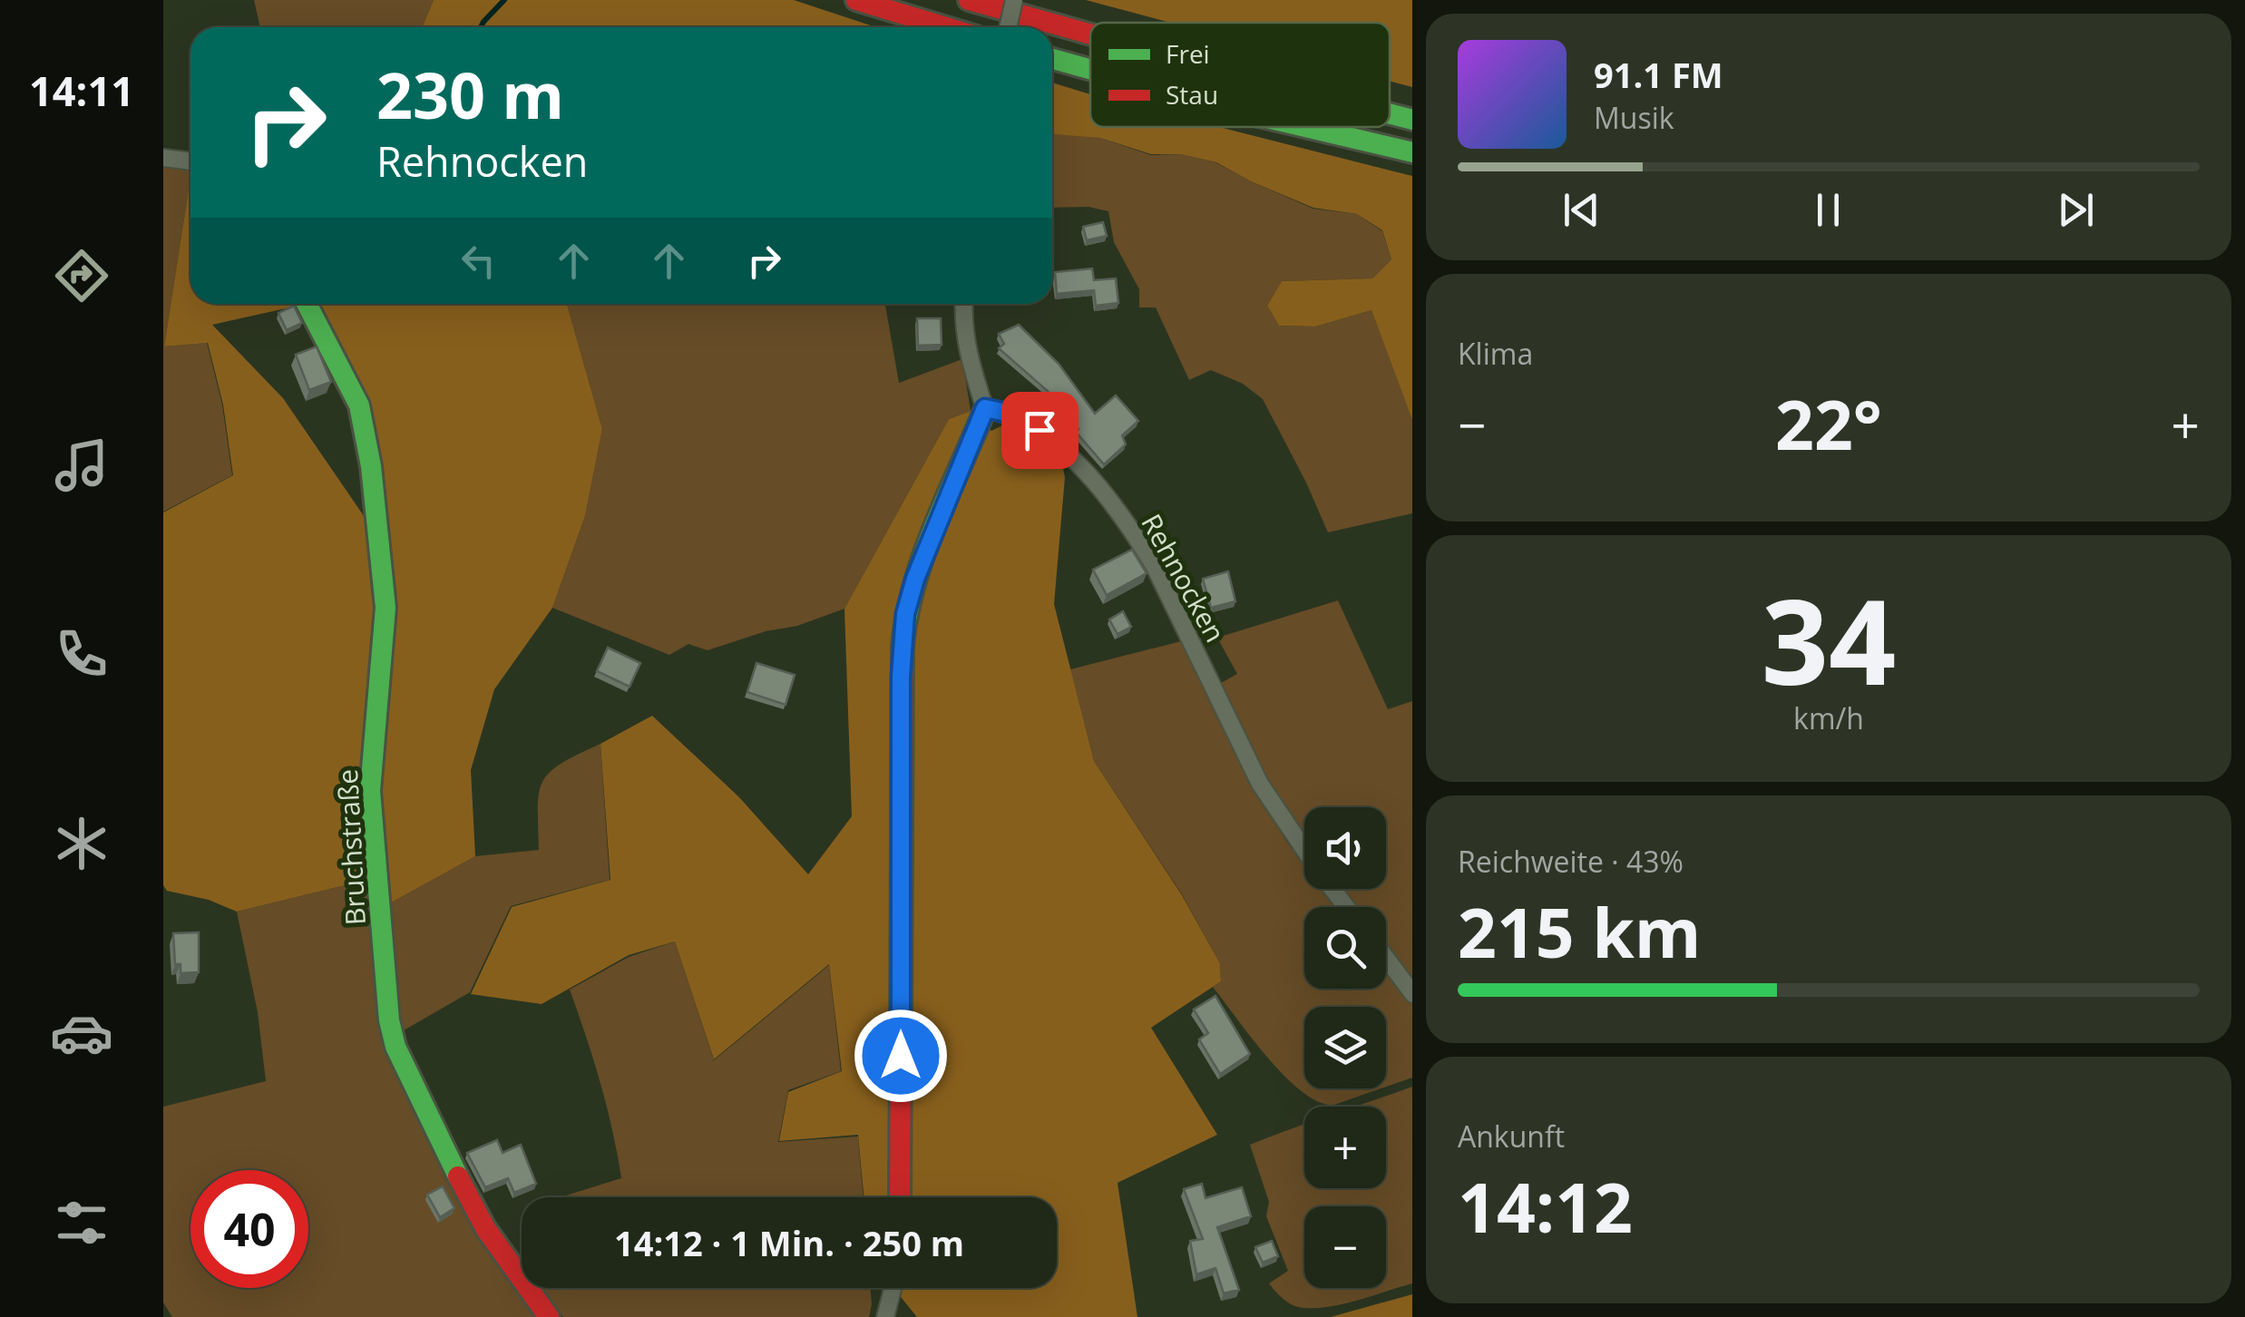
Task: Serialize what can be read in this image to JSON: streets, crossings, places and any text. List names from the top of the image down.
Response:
{
  "streets": {
    "main road": ["Bruchstraße"],
    "street": ["Rehnocken"]
  },
  "legend": ["Frei", "Stau"],
  "page": {
    "tabs": "14:11",
    "turn": ["230 m", "Rehnocken"],
    "song": ["91.1 FM", "Musik"],
    "tile": [
      "Klima",
      ["34", "km/h"],
      ["Reichweite · 43%", "215 km"],
      ["Ankunft", "14:12"]
    ],
    "heat": ["−", "22°", "+"],
    "map_buttons": ["+", "−"],
    "limit": "40",
    "trip": "14:12 · 1 Min. · 250 m"
  }
}
